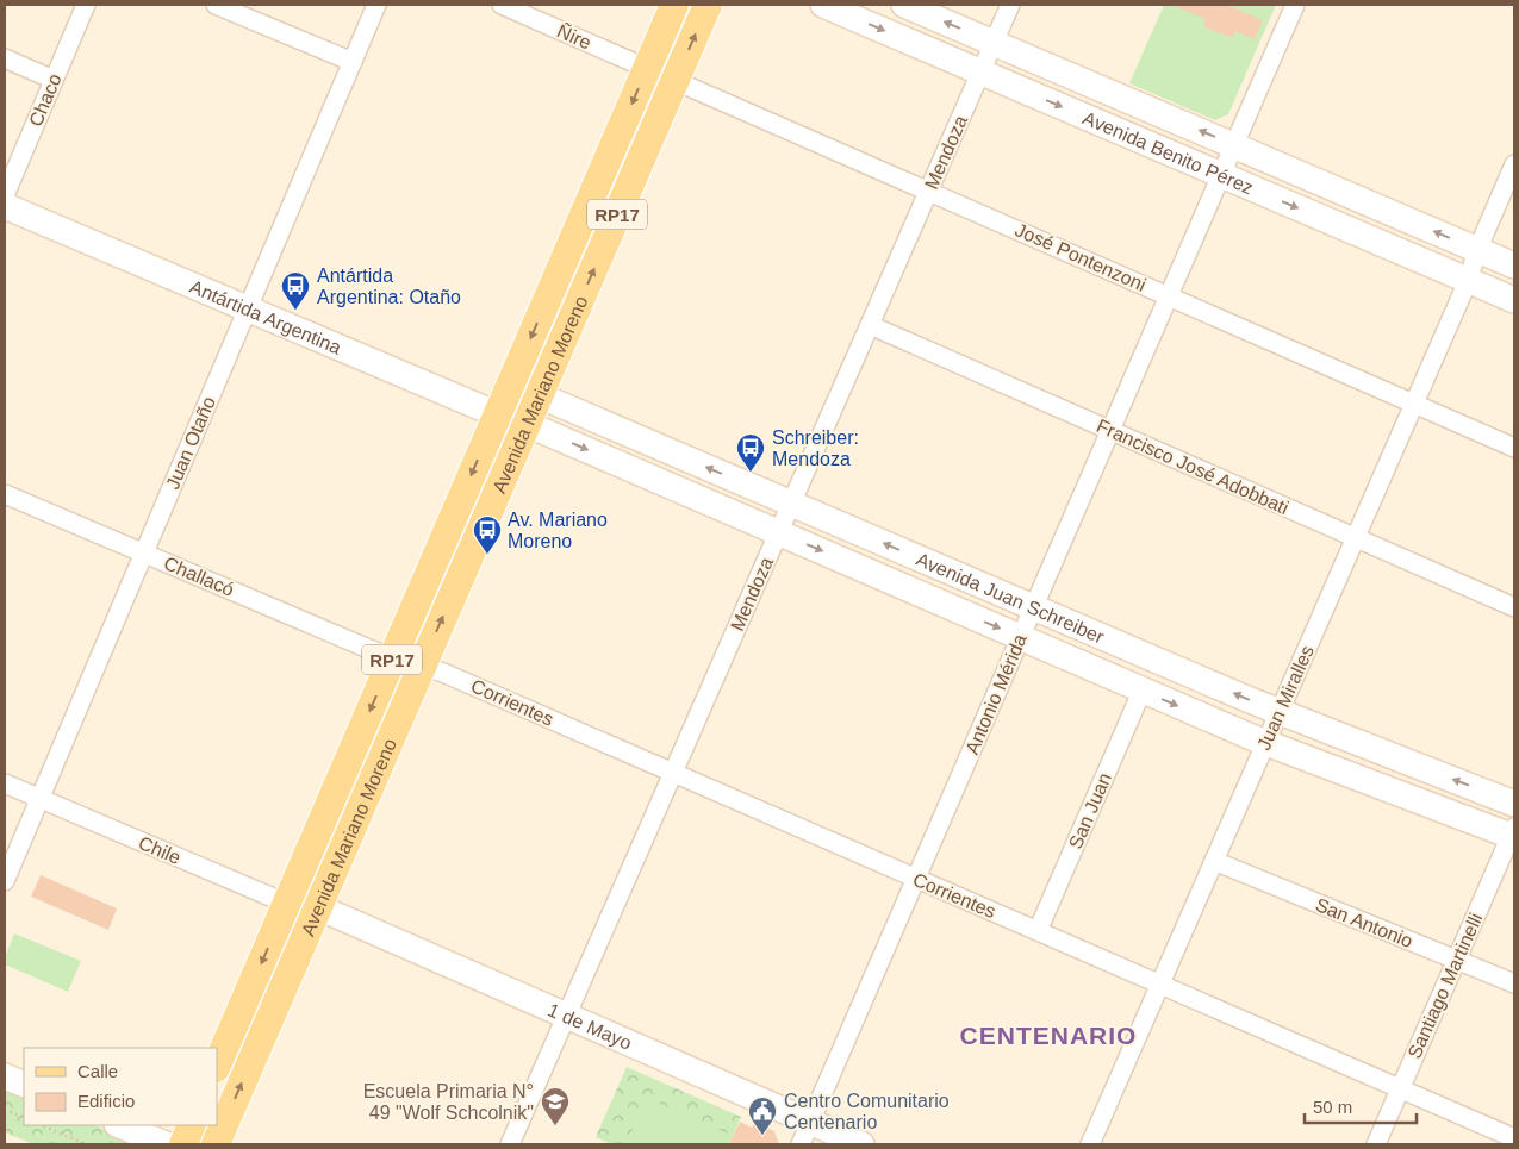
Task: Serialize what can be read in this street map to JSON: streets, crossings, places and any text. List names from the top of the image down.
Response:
{
  "streets": {
    "main road": [
      "Avenida Benito Pérez",
      "RP17",
      "Antártida Argentina",
      "Avenida Mariano Moreno",
      "Avenida Juan Schreiber",
      "1 de Mayo"
    ],
    "street": [
      "Ñire",
      "Chaco",
      "Mendoza",
      "José Pontenzoni",
      "Juan Otaño",
      "Francisco José Adobbati",
      "Challacó",
      "Antonio Mérida",
      "Juan Miralles",
      "Corrientes",
      "San Juan",
      "Chile",
      "San Antonio",
      "Santiago Martinelli"
    ]
  },
  "crossings": [
    ["Ñire", "José Pontenzoni"],
    ["Ñire", "Avenida Mariano Moreno"],
    ["Mendoza", "Avenida Benito Pérez"],
    ["Mendoza", "José Pontenzoni"],
    ["Mendoza", "Francisco José Adobbati"],
    ["Mendoza", "Avenida Juan Schreiber"],
    ["Mendoza", "Corrientes"],
    ["Mendoza", "1 de Mayo"],
    ["Avenida Benito Pérez", "Antonio Mérida"],
    ["Avenida Benito Pérez", "Juan Miralles"],
    ["José Pontenzoni", "Avenida Mariano Moreno"],
    ["José Pontenzoni", "Antonio Mérida"],
    ["José Pontenzoni", "Juan Miralles"],
    ["Antártida Argentina", "Avenida Mariano Moreno"],
    ["Antártida Argentina", "Juan Otaño"],
    ["Antártida Argentina", "Avenida Juan Schreiber"],
    ["Avenida Mariano Moreno", "Challacó"],
    ["Avenida Mariano Moreno", "Avenida Juan Schreiber"],
    ["Avenida Mariano Moreno", "Corrientes"],
    ["Avenida Mariano Moreno", "Chile"],
    ["Avenida Mariano Moreno", "1 de Mayo"],
    ["Juan Otaño", "Challacó"],
    ["Juan Otaño", "Chile"],
    ["Francisco José Adobbati", "Antonio Mérida"],
    ["Francisco José Adobbati", "Juan Miralles"],
    ["Challacó", "Corrientes"],
    ["Avenida Juan Schreiber", "Antonio Mérida"],
    ["Avenida Juan Schreiber", "Juan Miralles"],
    ["Avenida Juan Schreiber", "San Juan"],
    ["Avenida Juan Schreiber", "Santiago Martinelli"],
    ["Antonio Mérida", "Corrientes"],
    ["Antonio Mérida", "1 de Mayo"],
    ["Juan Miralles", "Corrientes"],
    ["Juan Miralles", "San Antonio"],
    ["Corrientes", "San Juan"],
    ["Corrientes", "Santiago Martinelli"],
    ["Chile", "1 de Mayo"],
    ["San Antonio", "Santiago Martinelli"]
  ],
  "districts": ["CENTENARIO"],
  "places": {
    "bus stop": ["Antártida Argentina: Otaño", "Schreiber: Mendoza", "Av. Mariano Moreno"],
    "school or university": ["Escuela Primaria N° 49 \"Wolf Schcolnik\""],
    "public building": ["Centro Comunitario Centenario"]
  },
  "legend": ["Calle", "Edificio"],
  "scale_bar": "50 m"
}
